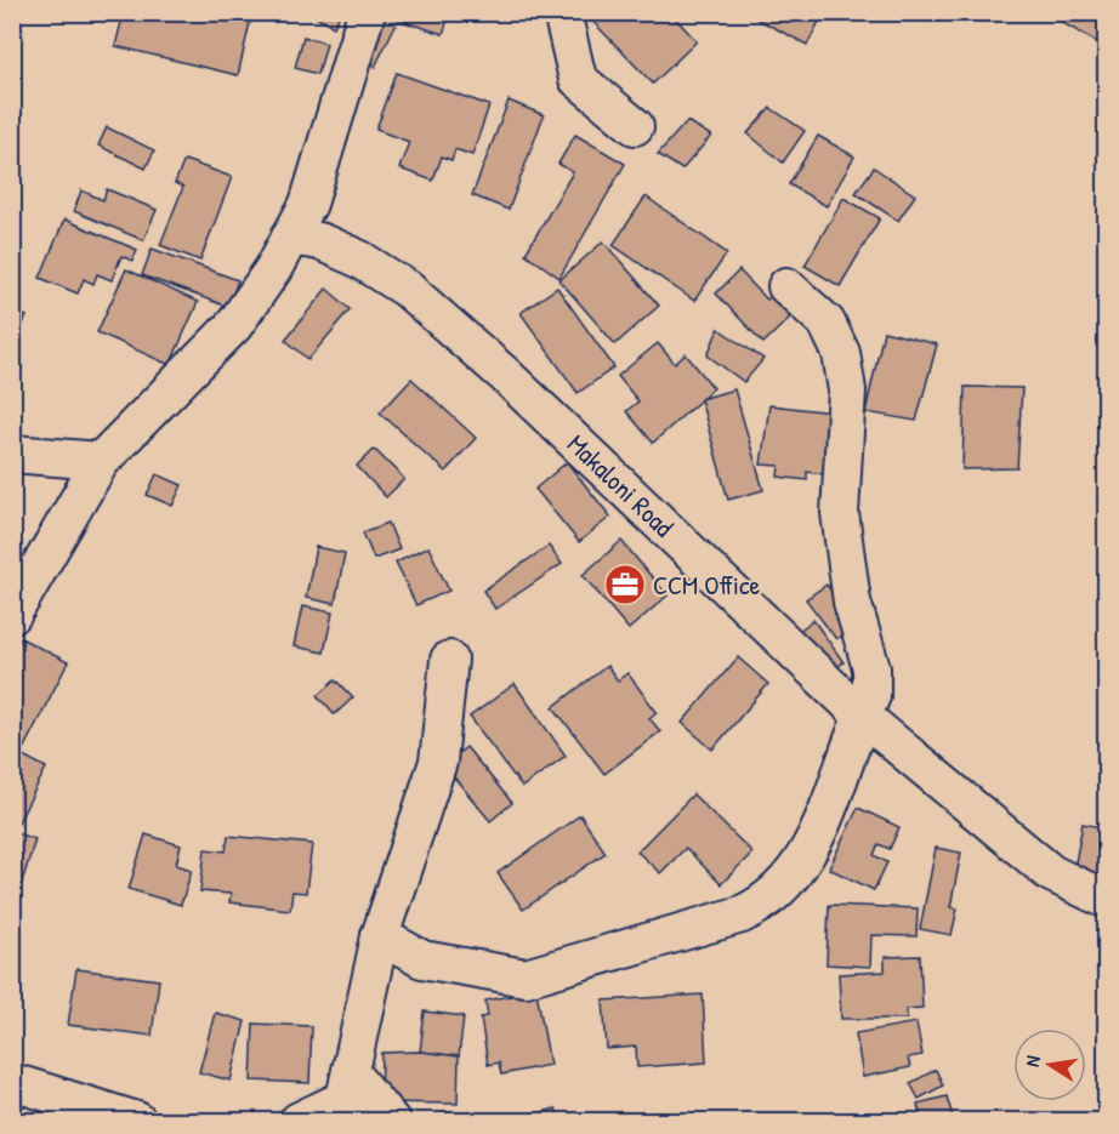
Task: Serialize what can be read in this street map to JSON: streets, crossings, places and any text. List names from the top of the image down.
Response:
{
  "streets": {
    "street": ["Makaloni Road"]
  },
  "places": {
    "office": ["CCM Office"]
  },
  "north": "left"
}
